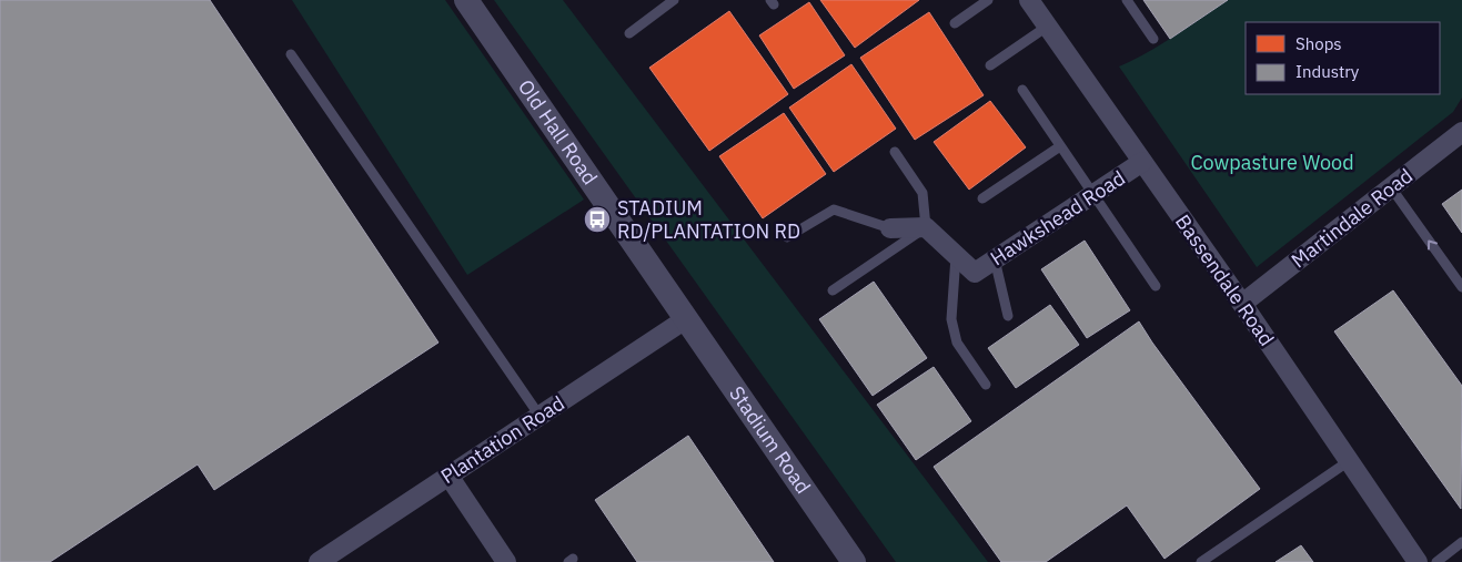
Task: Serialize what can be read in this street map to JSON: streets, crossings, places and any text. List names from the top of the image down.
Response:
{
  "streets": {
    "street": [
      "Old Hall Road",
      "Hawkshead Road",
      "Martindale Road",
      "Bassendale Road",
      "Plantation Road",
      "Stadium Road"
    ]
  },
  "crossings": [
    ["Old Hall Road", "Plantation Road"],
    ["Old Hall Road", "Stadium Road"],
    ["Hawkshead Road", "Bassendale Road"],
    ["Martindale Road", "Bassendale Road"],
    ["Plantation Road", "Stadium Road"]
  ],
  "parks": ["Cowpasture Wood"],
  "places": {
    "bus stop": ["STADIUM RD/PLANTATION RD"]
  },
  "legend": ["Shops", "Industry"]
}
